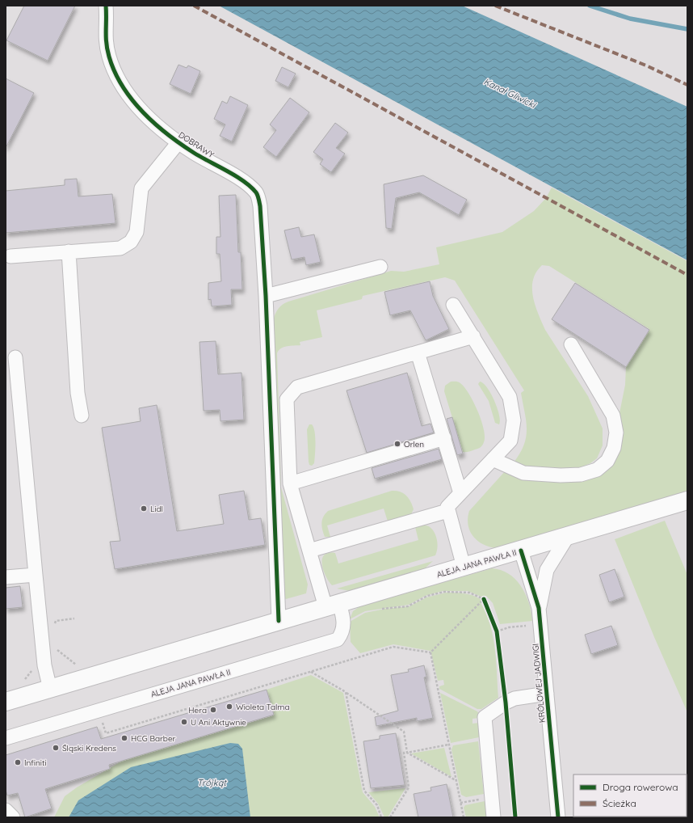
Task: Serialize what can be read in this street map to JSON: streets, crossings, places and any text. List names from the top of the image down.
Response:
{
  "streets": {
    "main road": ["ALEJA JANA PAWŁA II"],
    "street": ["DOBRAWY", "KRÓLOWEJ JADWIGI"]
  },
  "crossings": [
    ["DOBRAWY", "ALEJA JANA PAWŁA II"],
    ["ALEJA JANA PAWŁA II", "KRÓLOWEJ JADWIGI"]
  ],
  "water": ["Kanał Gliwicki", "Trójkąt"],
  "places": [
    "Orlen",
    "Lidl",
    "Wioleta Talma",
    "Hera",
    "U Ani Aktywnie",
    "HCG Barber",
    "Śląski Kredens",
    "Infiniti"
  ],
  "legend": ["Droga rowerowa", "Ścieżka"]
}
